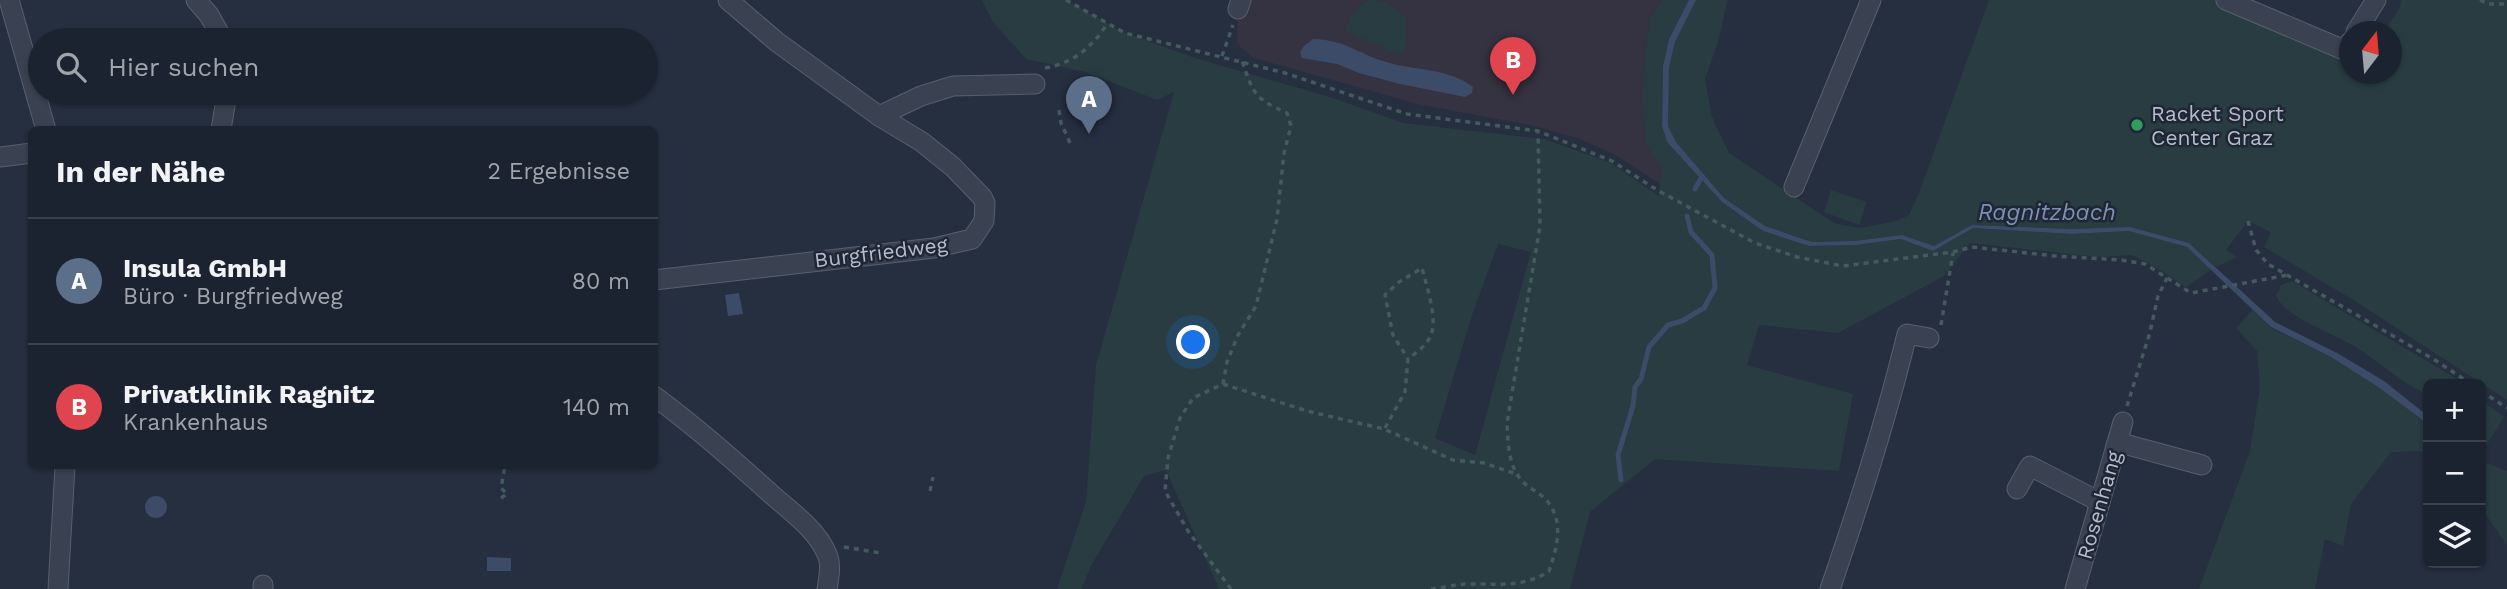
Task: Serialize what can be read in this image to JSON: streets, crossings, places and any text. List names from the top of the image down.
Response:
{
  "streets": {
    "street": ["Burgfriedweg", "Rosenhang"]
  },
  "water": ["Ragnitzbach"],
  "places": ["Racket Sport Center Graz"],
  "north": "top",
  "page": {
    "search": "Hier suchen",
    "pins": ["B", "A"],
    "heading": ["In der Nähe", "2 Ergebnisse"],
    "list": [
      {
        "mark": "A",
        "name": "Insula GmbH",
        "note": "Büro · Burgfriedweg",
        "value": "80 m"
      },
      {
        "mark": "B",
        "name": "Privatklinik Ragnitz",
        "note": "Krankenhaus",
        "value": "140 m"
      }
    ],
    "map_buttons": ["+", "−"]
  }
}
